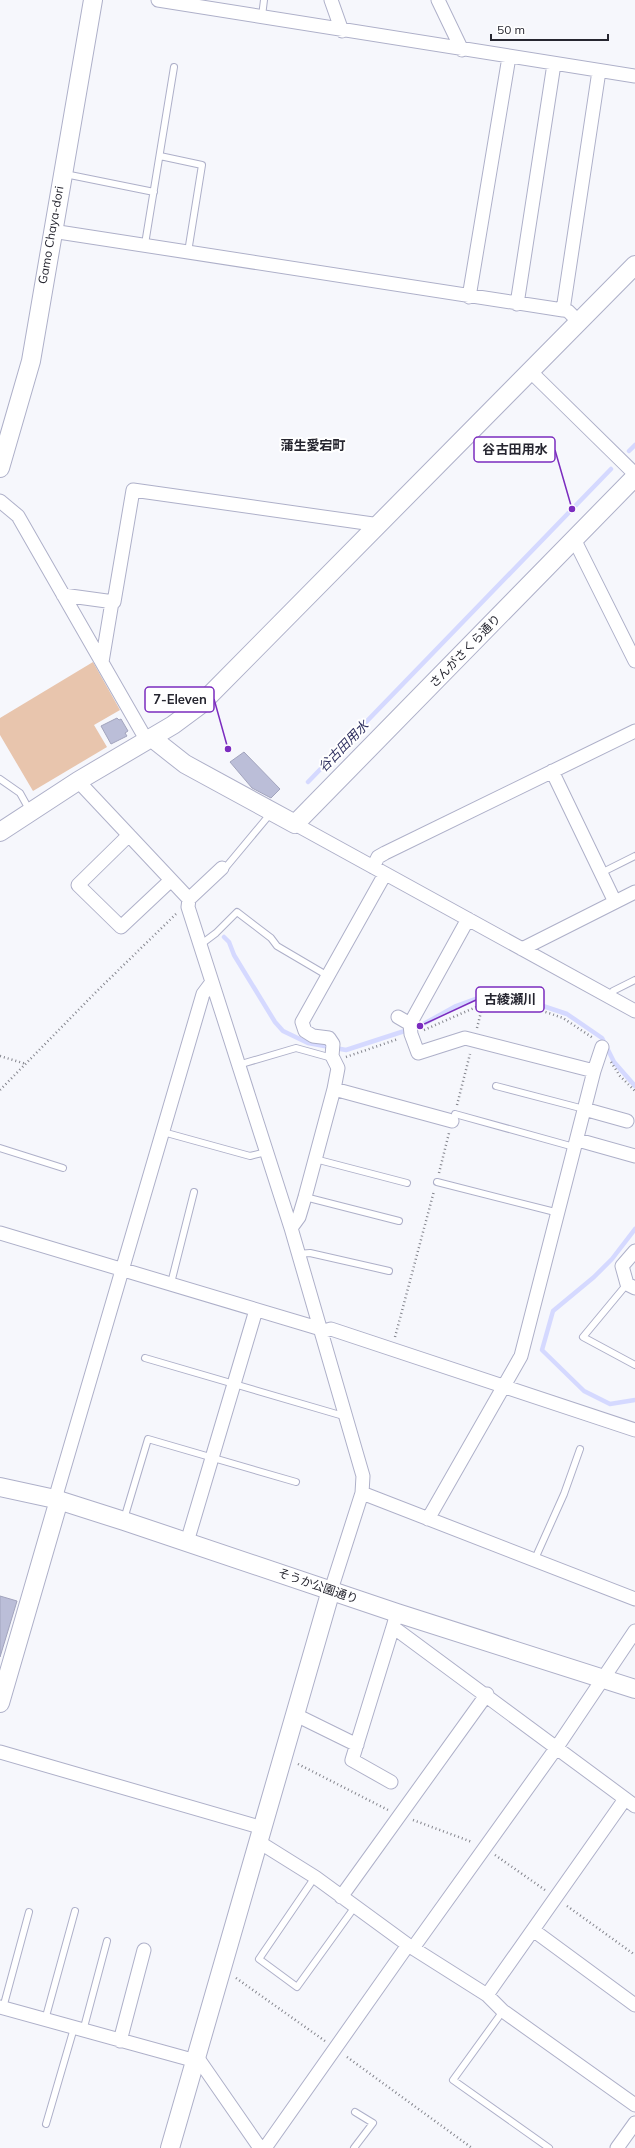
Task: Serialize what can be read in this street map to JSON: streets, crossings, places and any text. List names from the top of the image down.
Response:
{
  "streets": {
    "street": ["Gamo Chaya-dori", "さんがさくら通り", "そうか公園通り"]
  },
  "districts": ["蒲生愛宕町"],
  "water": ["谷古田用水"],
  "places": ["谷古田用水", "7-Eleven", "古綾瀬川"],
  "scale_bar": "50 m"
}
